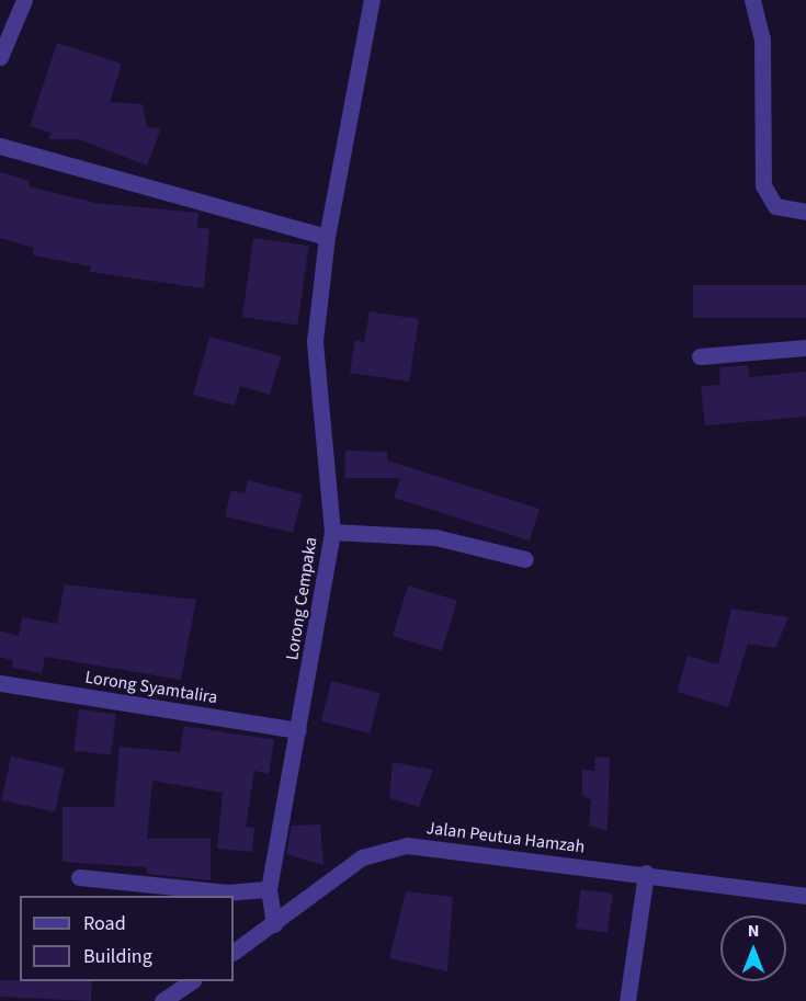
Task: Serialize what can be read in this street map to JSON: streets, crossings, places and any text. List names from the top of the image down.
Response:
{
  "streets": {
    "street": ["Lorong Cempaka", "Lorong Syamtalira", "Jalan Peutua Hamzah"]
  },
  "crossings": [
    ["Lorong Cempaka", "Lorong Syamtalira"],
    ["Lorong Cempaka", "Jalan Peutua Hamzah"]
  ],
  "legend": ["Road", "Building"],
  "north": "top"
}
